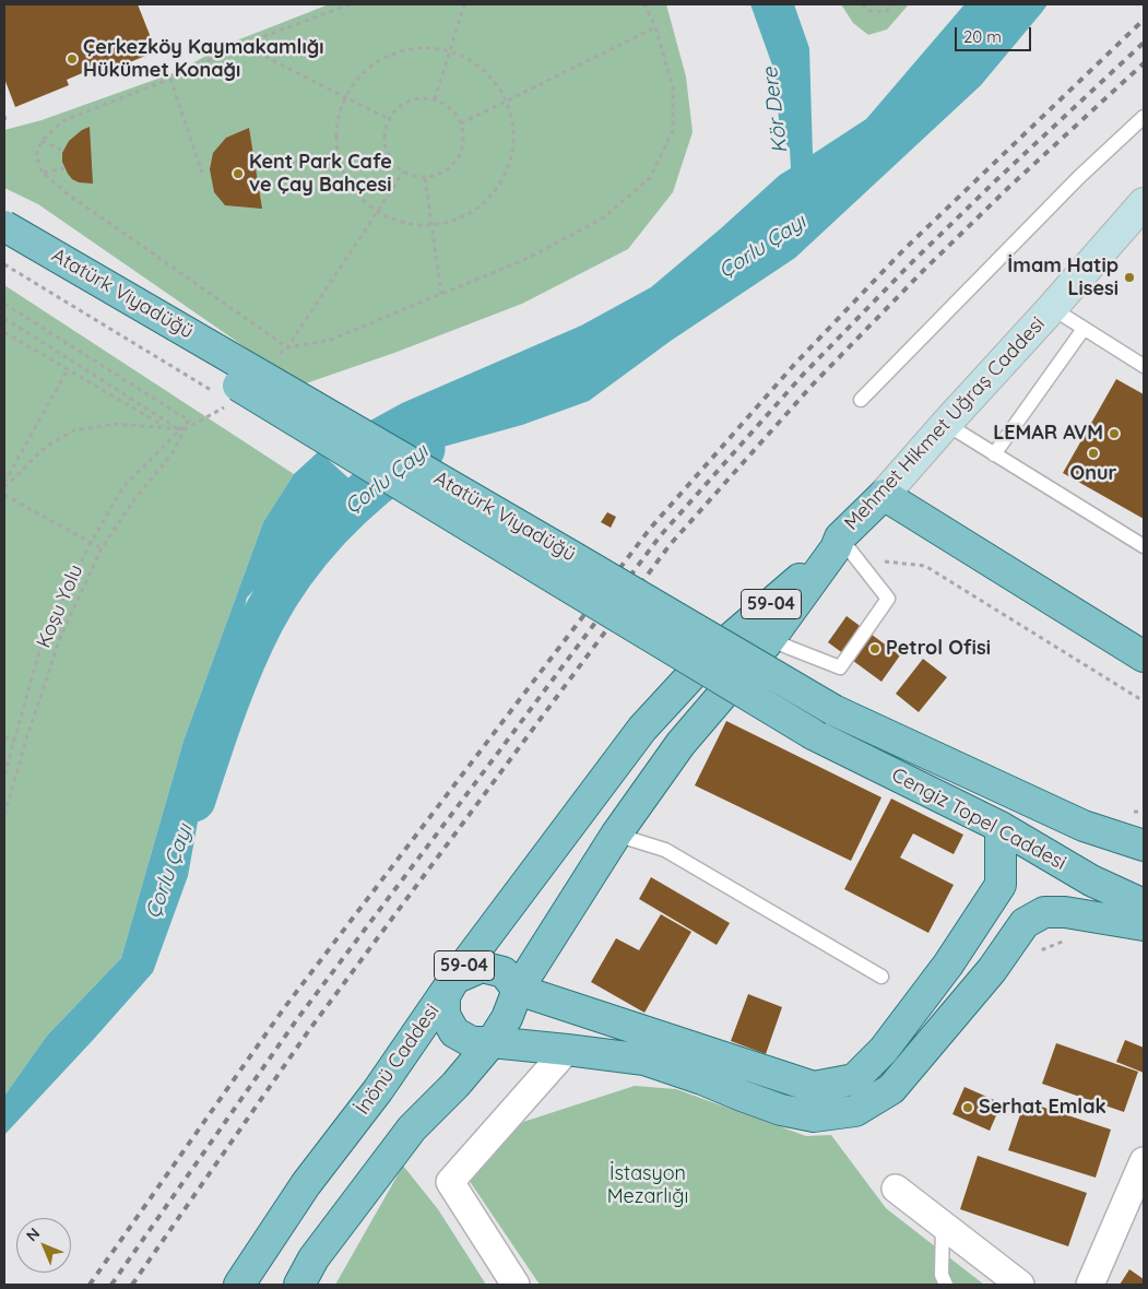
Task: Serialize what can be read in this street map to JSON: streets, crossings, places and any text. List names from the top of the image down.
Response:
{
  "streets": {
    "main road": [
      "Atatürk Viyadüğü",
      "Mehmet Hikmet Uğraş Caddesi",
      "59-04",
      "Cengiz Topel Caddesi",
      "İnönü Caddesi"
    ],
    "path": ["Koşu Yolu"]
  },
  "crossings": [
    ["Atatürk Viyadüğü", "Cengiz Topel Caddesi"],
    ["Mehmet Hikmet Uğraş Caddesi", "59-04"],
    ["Mehmet Hikmet Uğraş Caddesi", "İnönü Caddesi"],
    ["59-04", "İnönü Caddesi"]
  ],
  "water": ["Kör Dere", "Çorlu Çayı"],
  "parks": ["İstasyon Mezarlığı"],
  "places": [
    "Çerkezköy Kaymakamlığı Hükümet Konağı",
    "Kent Park Cafe ve Çay Bahçesi",
    "İmam Hatip Lisesi",
    "LEMAR AVM",
    "Onur",
    "Petrol Ofisi",
    "Serhat Emlak"
  ],
  "scale_bar": "20 m",
  "north": "top left"
}
